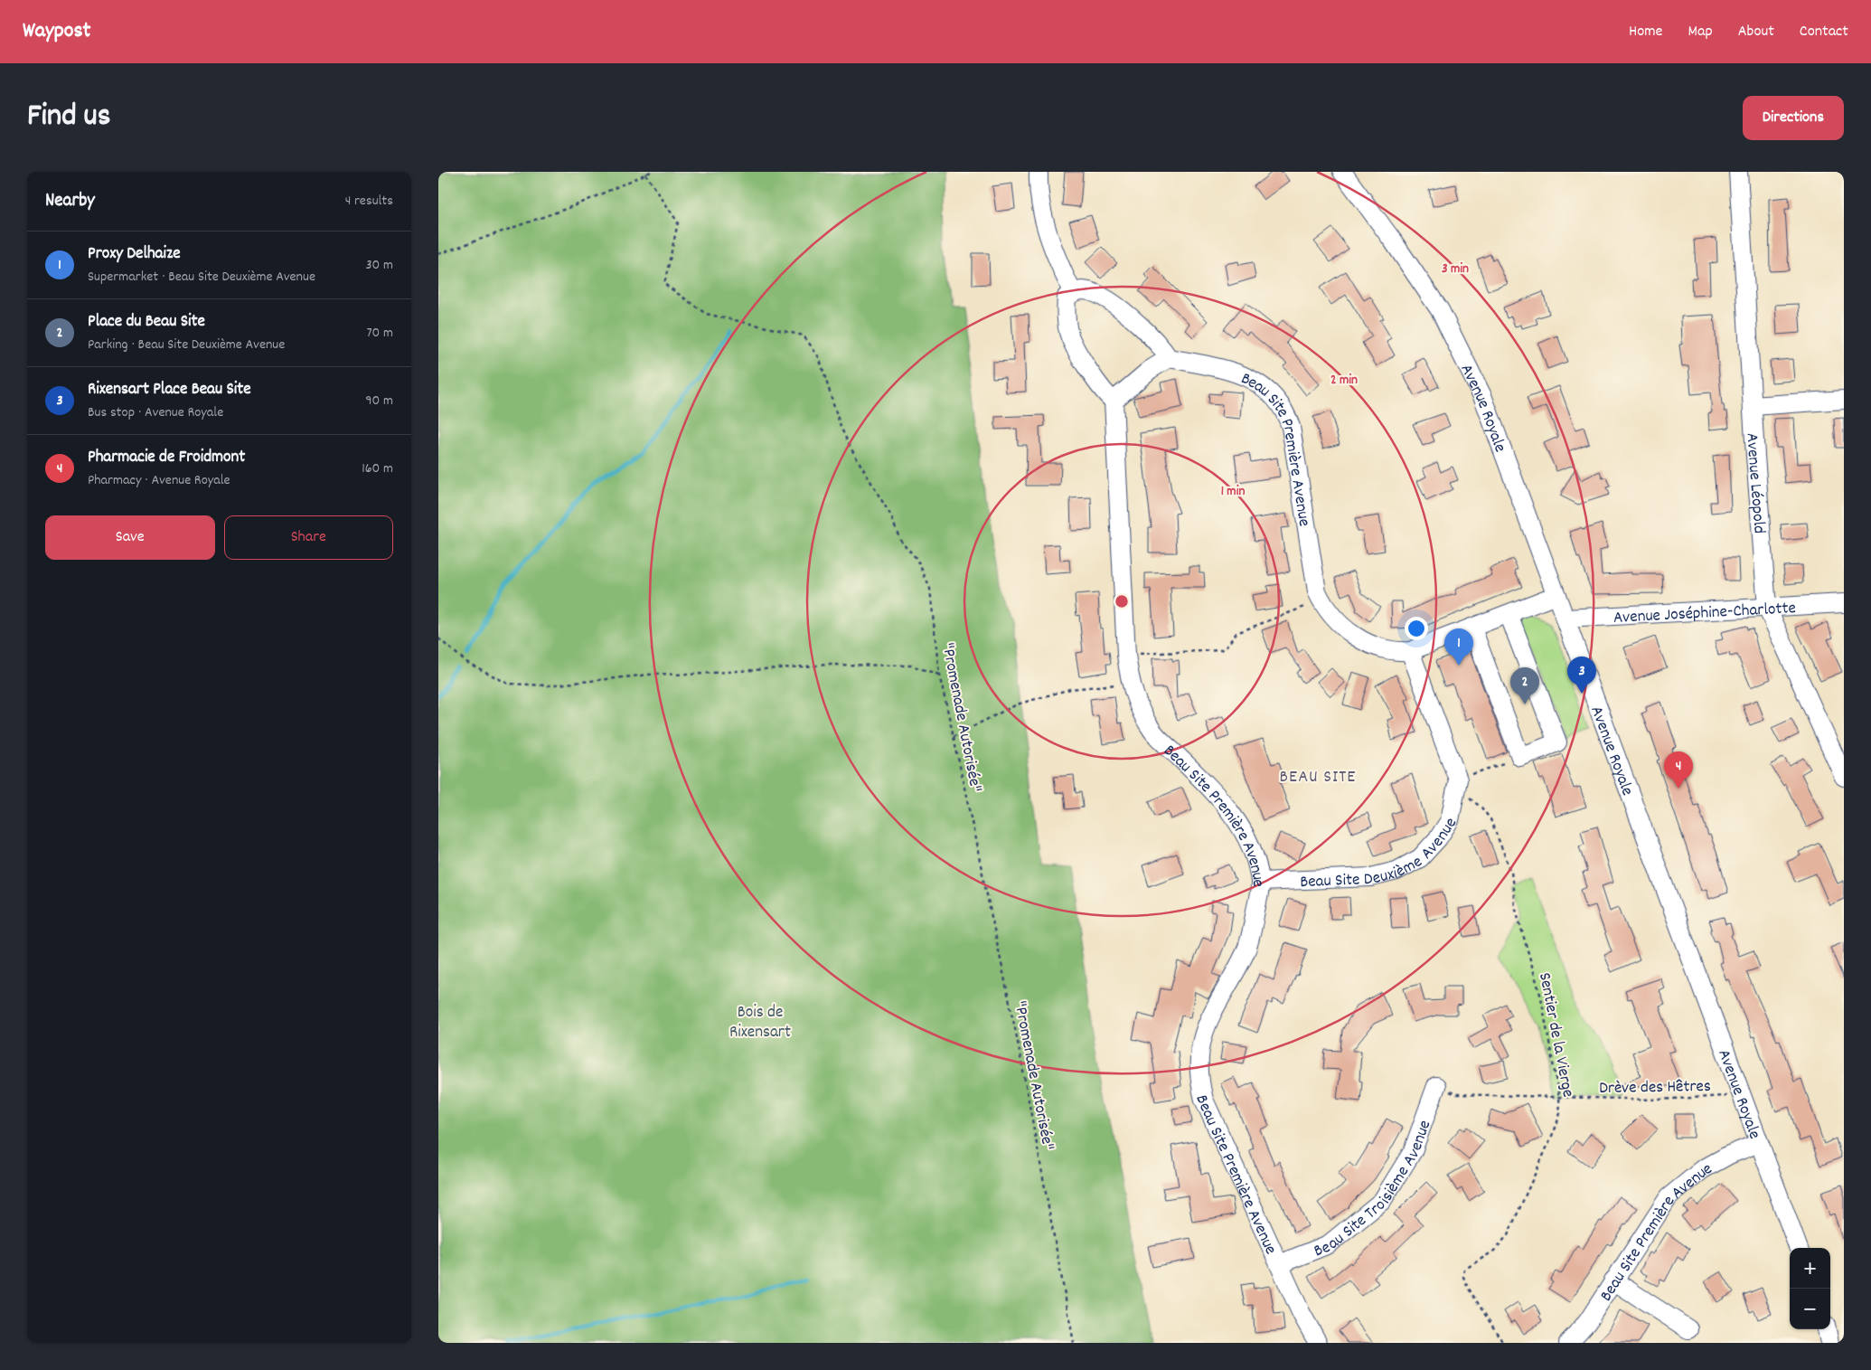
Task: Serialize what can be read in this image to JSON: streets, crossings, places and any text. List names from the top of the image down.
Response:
{
  "streets": {
    "street": [
      "Avenue Royale",
      "Beau Site Première Avenue",
      "Avenue Léopold",
      "Avenue Joséphine-Charlotte",
      "Beau Site Deuxième Avenue",
      "Beau Site Troisième Avenue"
    ],
    "path": ["\"Promenade Autorisée\"", "Sentier de la Vierge", "Drève des Hêtres"]
  },
  "crossings": [
    ["Avenue Royale", "Beau Site Première Avenue"],
    ["Avenue Royale", "Avenue Joséphine-Charlotte"],
    ["Avenue Royale", "Drève des Hêtres"],
    ["Beau Site Première Avenue", "Beau Site Deuxième Avenue"],
    ["Beau Site Première Avenue", "Beau Site Troisième Avenue"],
    ["Avenue Léopold", "Avenue Joséphine-Charlotte"],
    ["Beau Site Deuxième Avenue", "Sentier de la Vierge"],
    ["Sentier de la Vierge", "Drève des Hêtres"],
    ["Drève des Hêtres", "Beau Site Troisième Avenue"]
  ],
  "districts": ["BEAU SITE"],
  "parks": ["Bois de Rixensart"],
  "page": {
    "header": "Waypost",
    "nav": [
      "Home",
      "Map",
      "About",
      "Contact"
    ],
    "title": "Find us",
    "buttons": [
      "Directions",
      ["Save", "Share"]
    ],
    "heading": ["Nearby", "4 results"],
    "list": [
      {
        "mark": "1",
        "name": "Proxy Delhaize",
        "note": "Supermarket · Beau Site Deuxième Avenue",
        "value": "30 m"
      },
      {
        "mark": "2",
        "name": "Place du Beau Site",
        "note": "Parking · Beau Site Deuxième Avenue",
        "value": "70 m"
      },
      {
        "mark": "3",
        "name": "Rixensart Place Beau Site",
        "note": "Bus stop · Avenue Royale",
        "value": "90 m"
      },
      {
        "mark": "4",
        "name": "Pharmacie de Froidmont",
        "note": "Pharmacy · Avenue Royale",
        "value": "160 m"
      }
    ],
    "pins": [
      "1",
      "3",
      "2",
      "4"
    ],
    "map_buttons": ["+", "−"]
  },
  "rings": ["3 min", "2 min", "1 min"]
}
